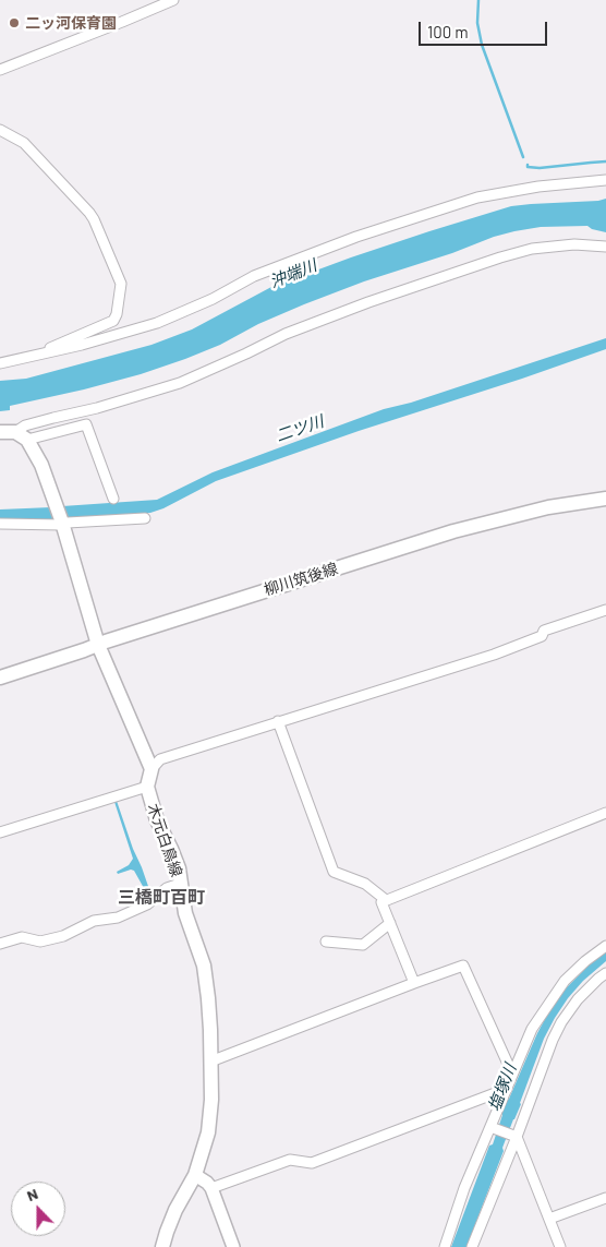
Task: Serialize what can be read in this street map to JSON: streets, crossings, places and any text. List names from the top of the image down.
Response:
{
  "streets": {
    "main road": ["柳川筑後線", "木元白鳥線"]
  },
  "districts": ["三橋町百町"],
  "water": ["沖端川", "二ツ川", "塩塚川"],
  "places": ["二ッ河保育園"],
  "scale_bar": "100 m",
  "north": "top"
}
